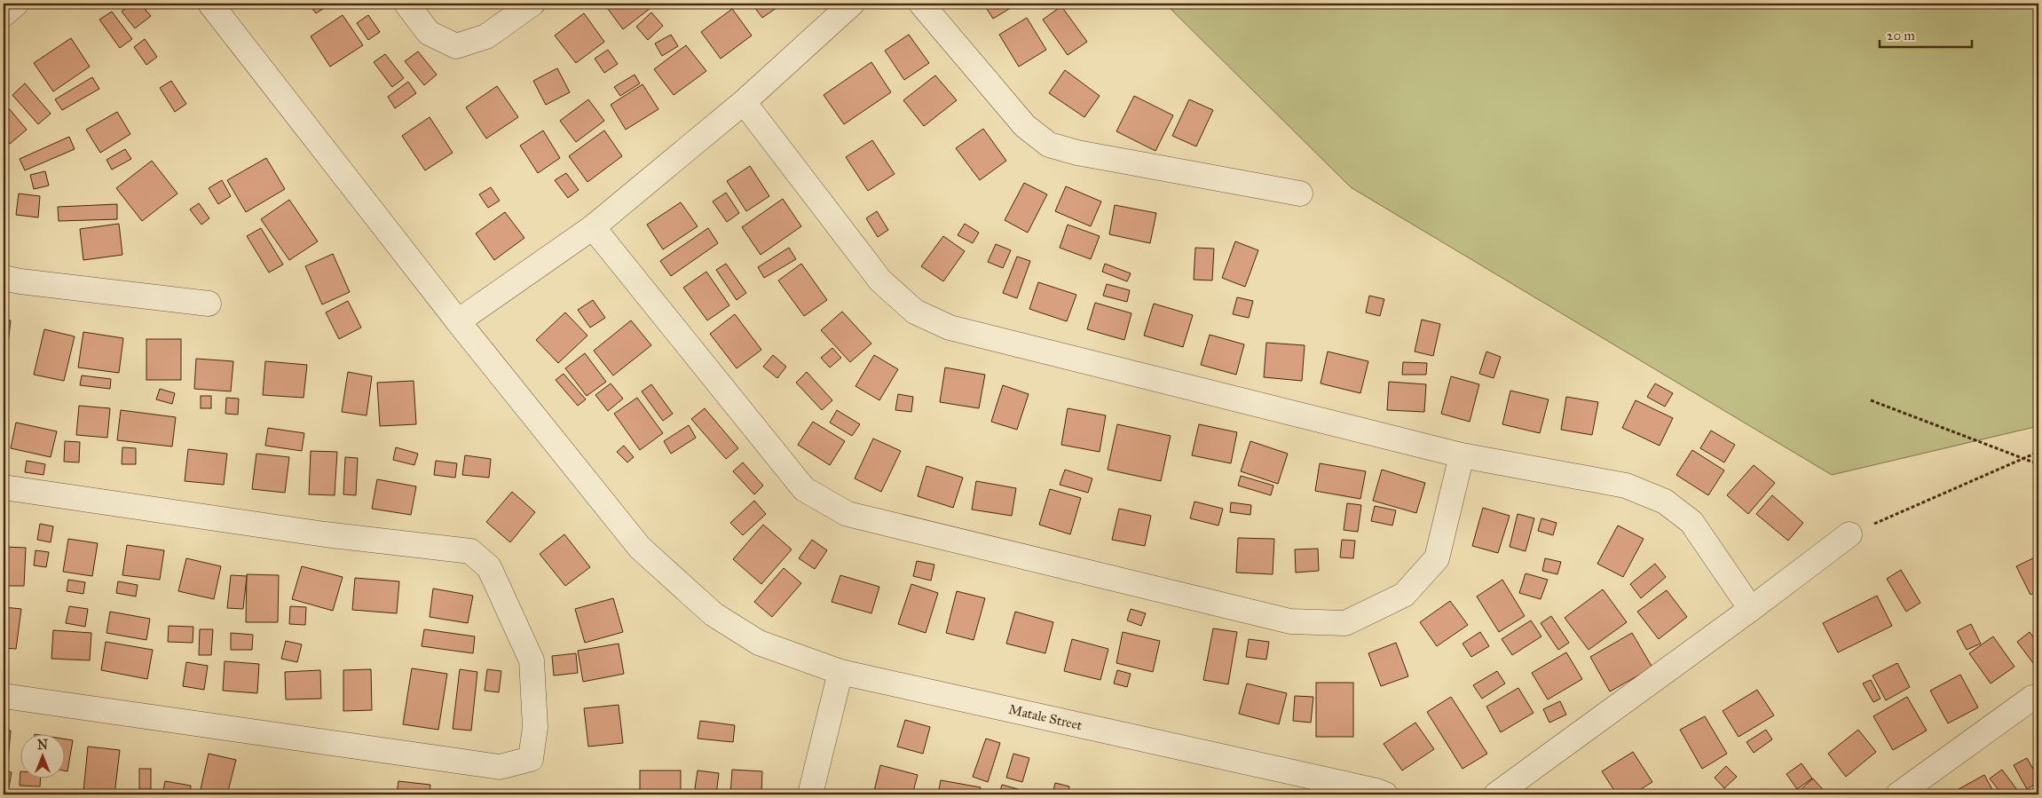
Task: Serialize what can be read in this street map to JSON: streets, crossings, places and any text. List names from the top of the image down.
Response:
{
  "streets": {
    "street": ["Matale Street"]
  },
  "scale_bar": "20 m",
  "north": "top"
}
